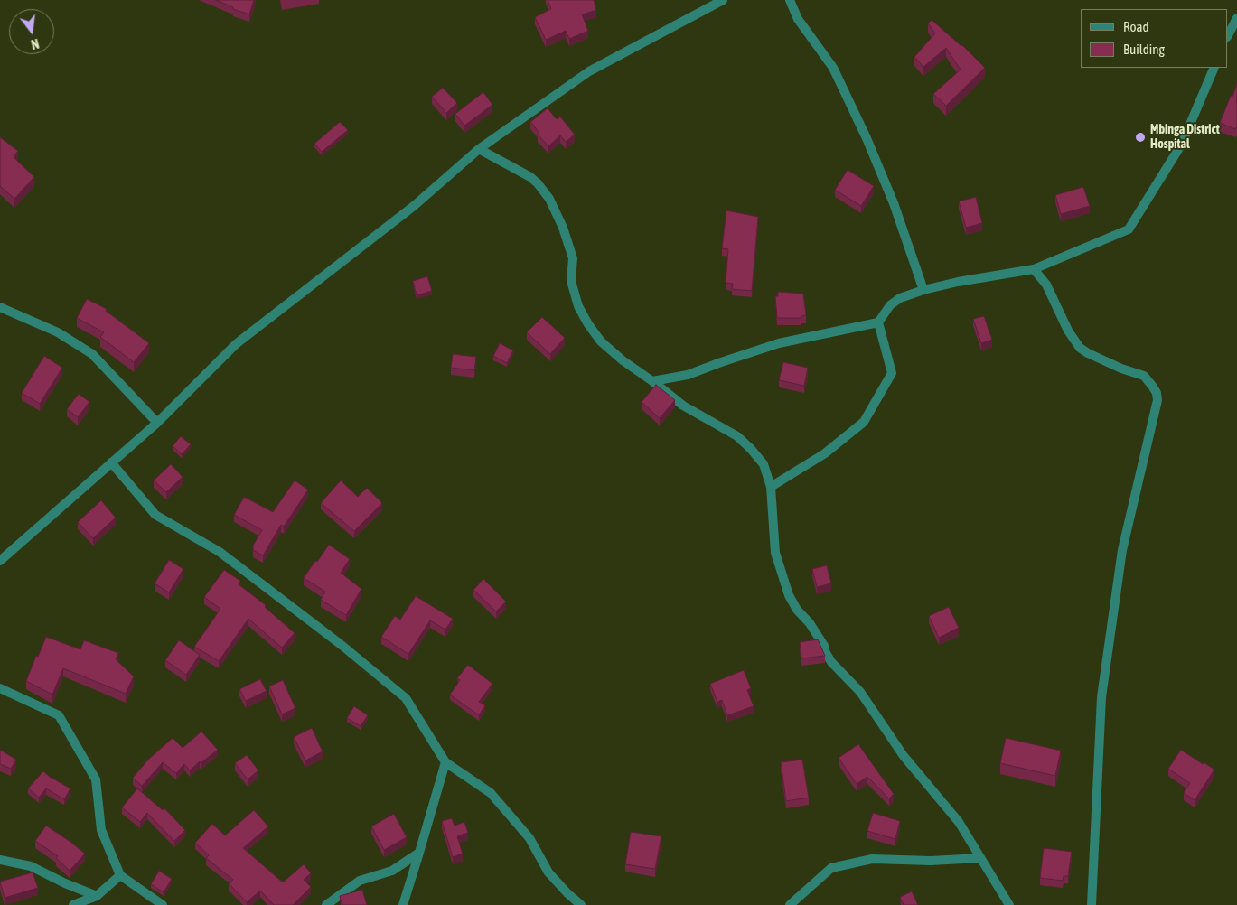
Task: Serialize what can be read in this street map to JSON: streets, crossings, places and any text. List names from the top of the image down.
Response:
{
  "places": ["Mbinga District Hospital"],
  "legend": ["Road", "Building"],
  "north": "bottom"
}
